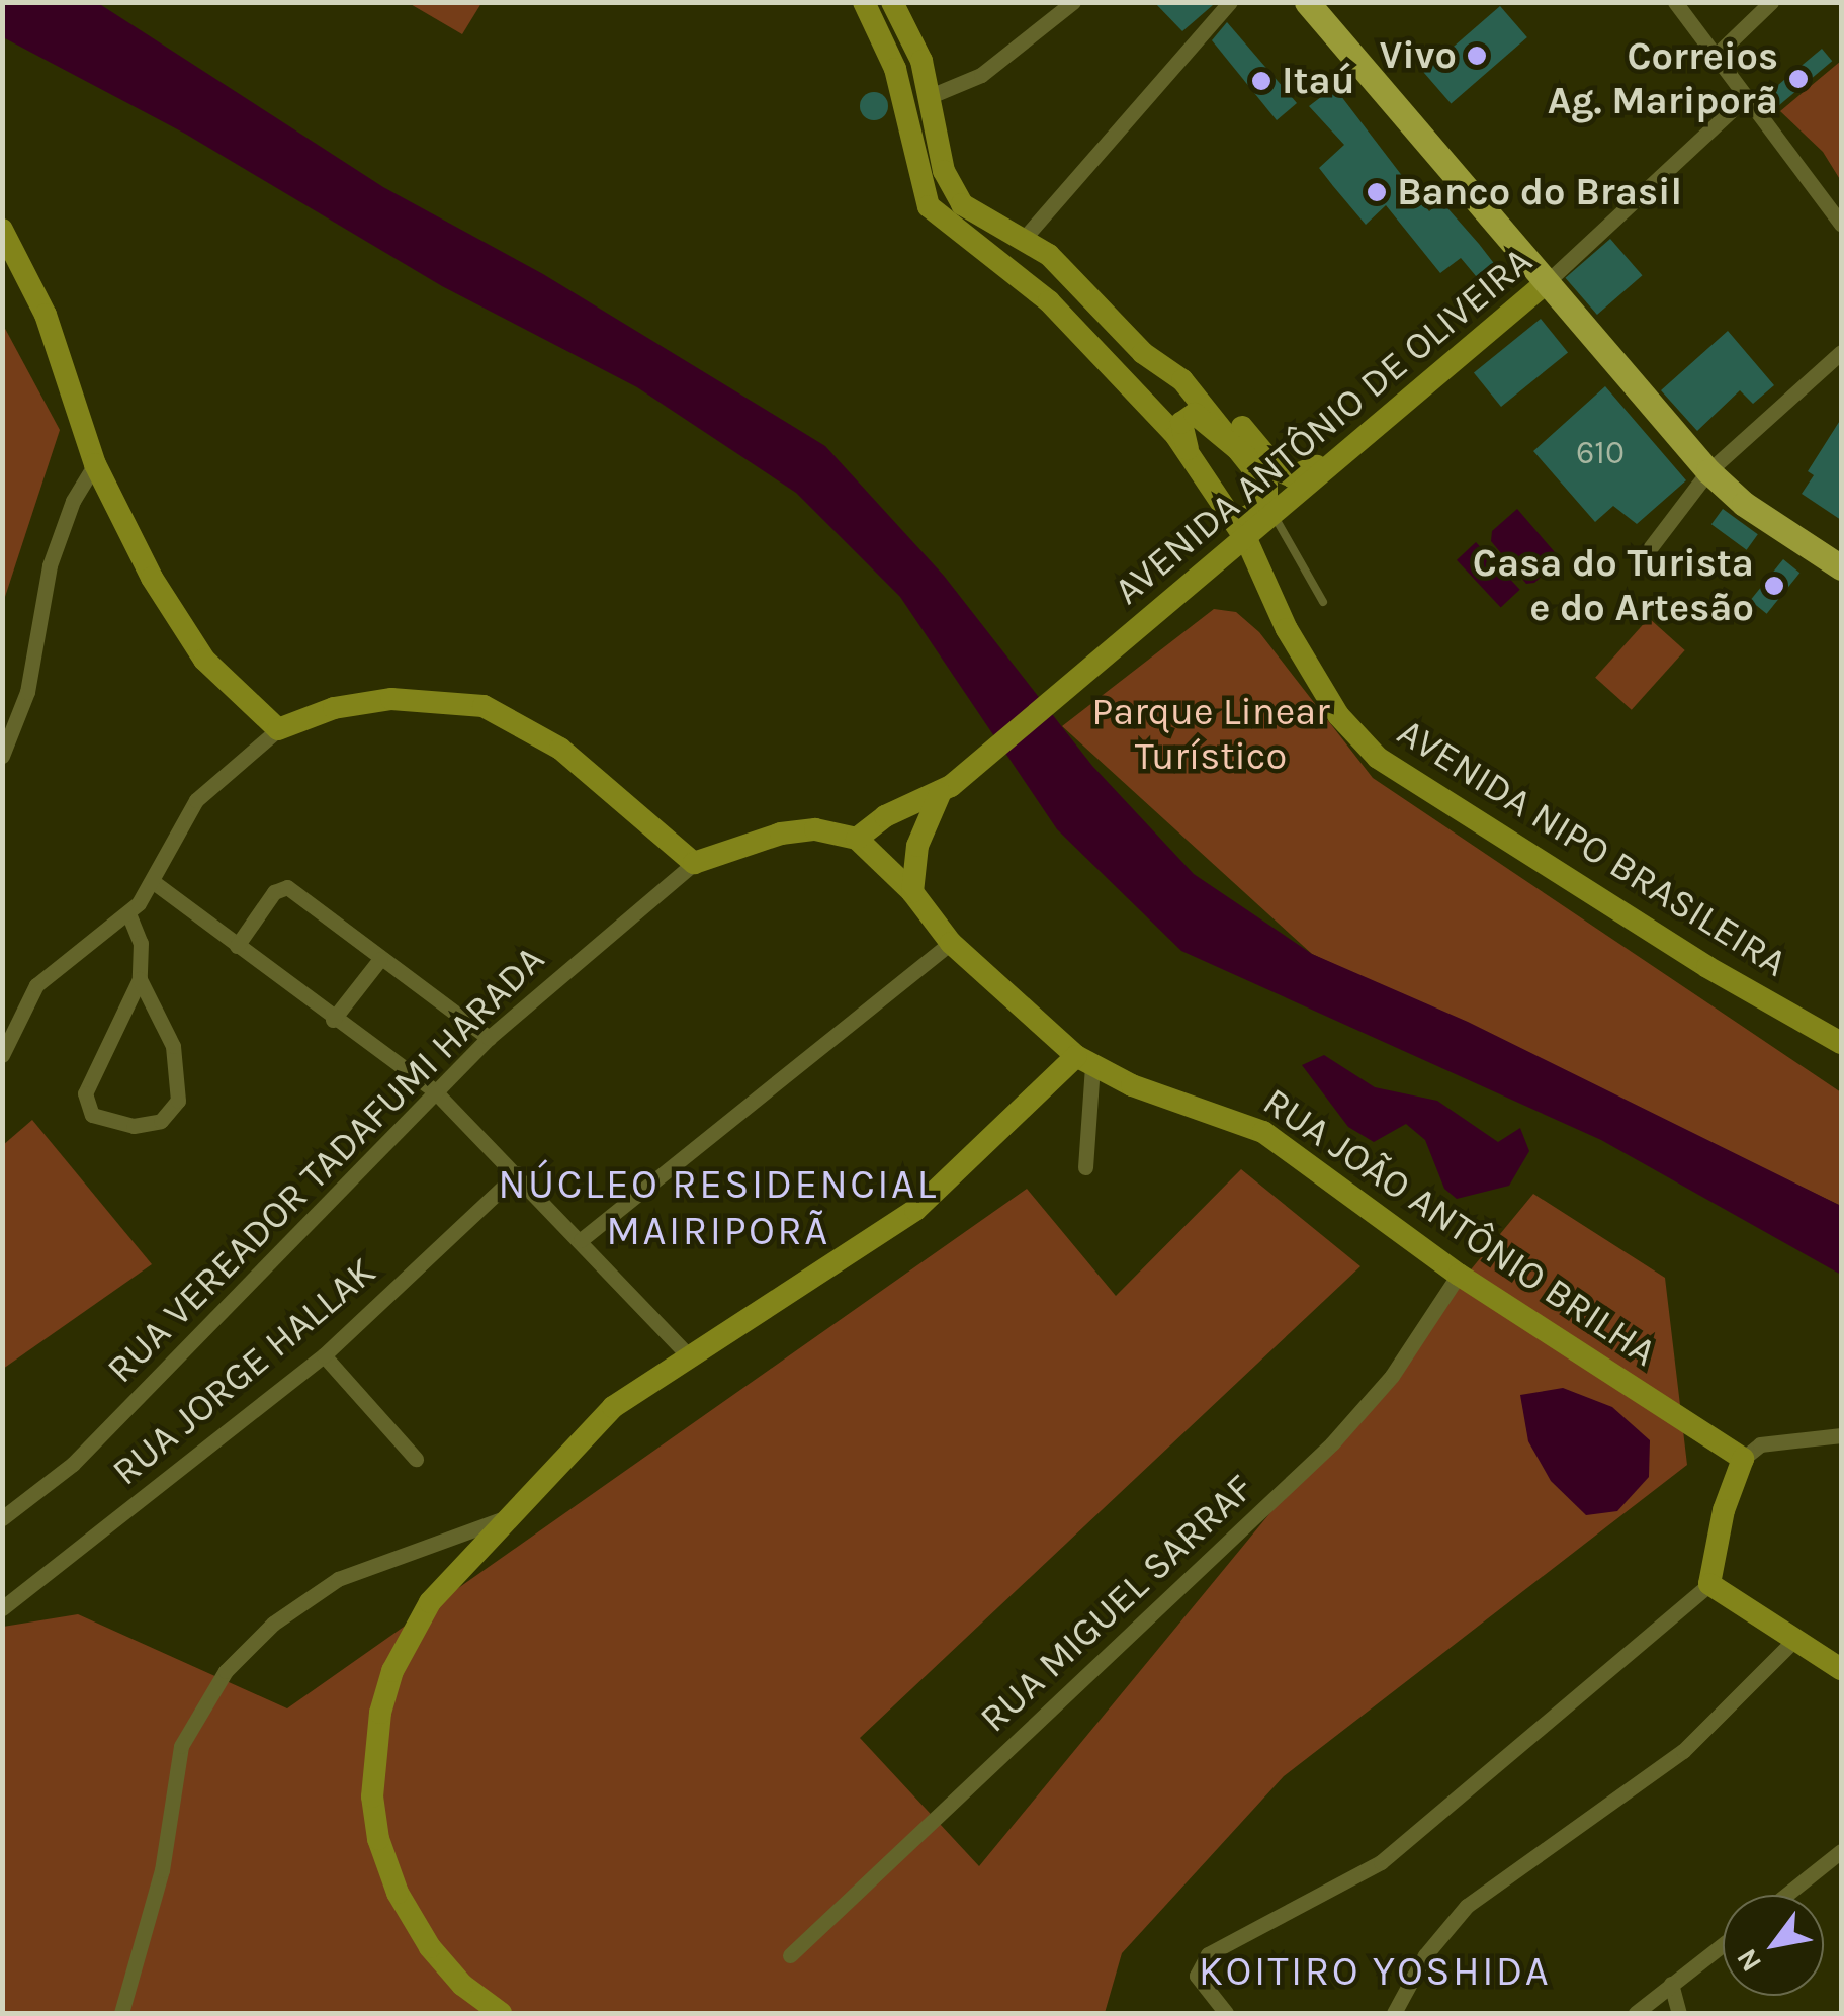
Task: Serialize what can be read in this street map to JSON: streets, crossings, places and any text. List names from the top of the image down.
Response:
{
  "streets": {
    "street": [
      "AVENIDA ANTÔNIO DE OLIVEIRA",
      "AVENIDA NIPO BRASILEIRA",
      "RUA VEREADOR TADAFUMI HARADA",
      "RUA JOÃO ANTÔNIO BRILHA",
      "RUA JORGE HALLAK",
      "RUA MIGUEL SARRAF"
    ]
  },
  "crossings": [
    ["AVENIDA ANTÔNIO DE OLIVEIRA", "AVENIDA NIPO BRASILEIRA"],
    ["AVENIDA ANTÔNIO DE OLIVEIRA", "RUA JOÃO ANTÔNIO BRILHA"],
    ["RUA JOÃO ANTÔNIO BRILHA", "RUA MIGUEL SARRAF"]
  ],
  "districts": ["NÚCLEO RESIDENCIAL MAIRIPORÃ", "KOITIRO YOSHIDA"],
  "parks": ["Parque Linear Turístico"],
  "places": [
    "Vivo",
    "Correios Ag. Mariporã",
    "Itaú",
    "Banco do Brasil",
    "Casa do Turista e do Artesão"
  ],
  "house_numbers": ["610"],
  "north": "bottom left"
}
